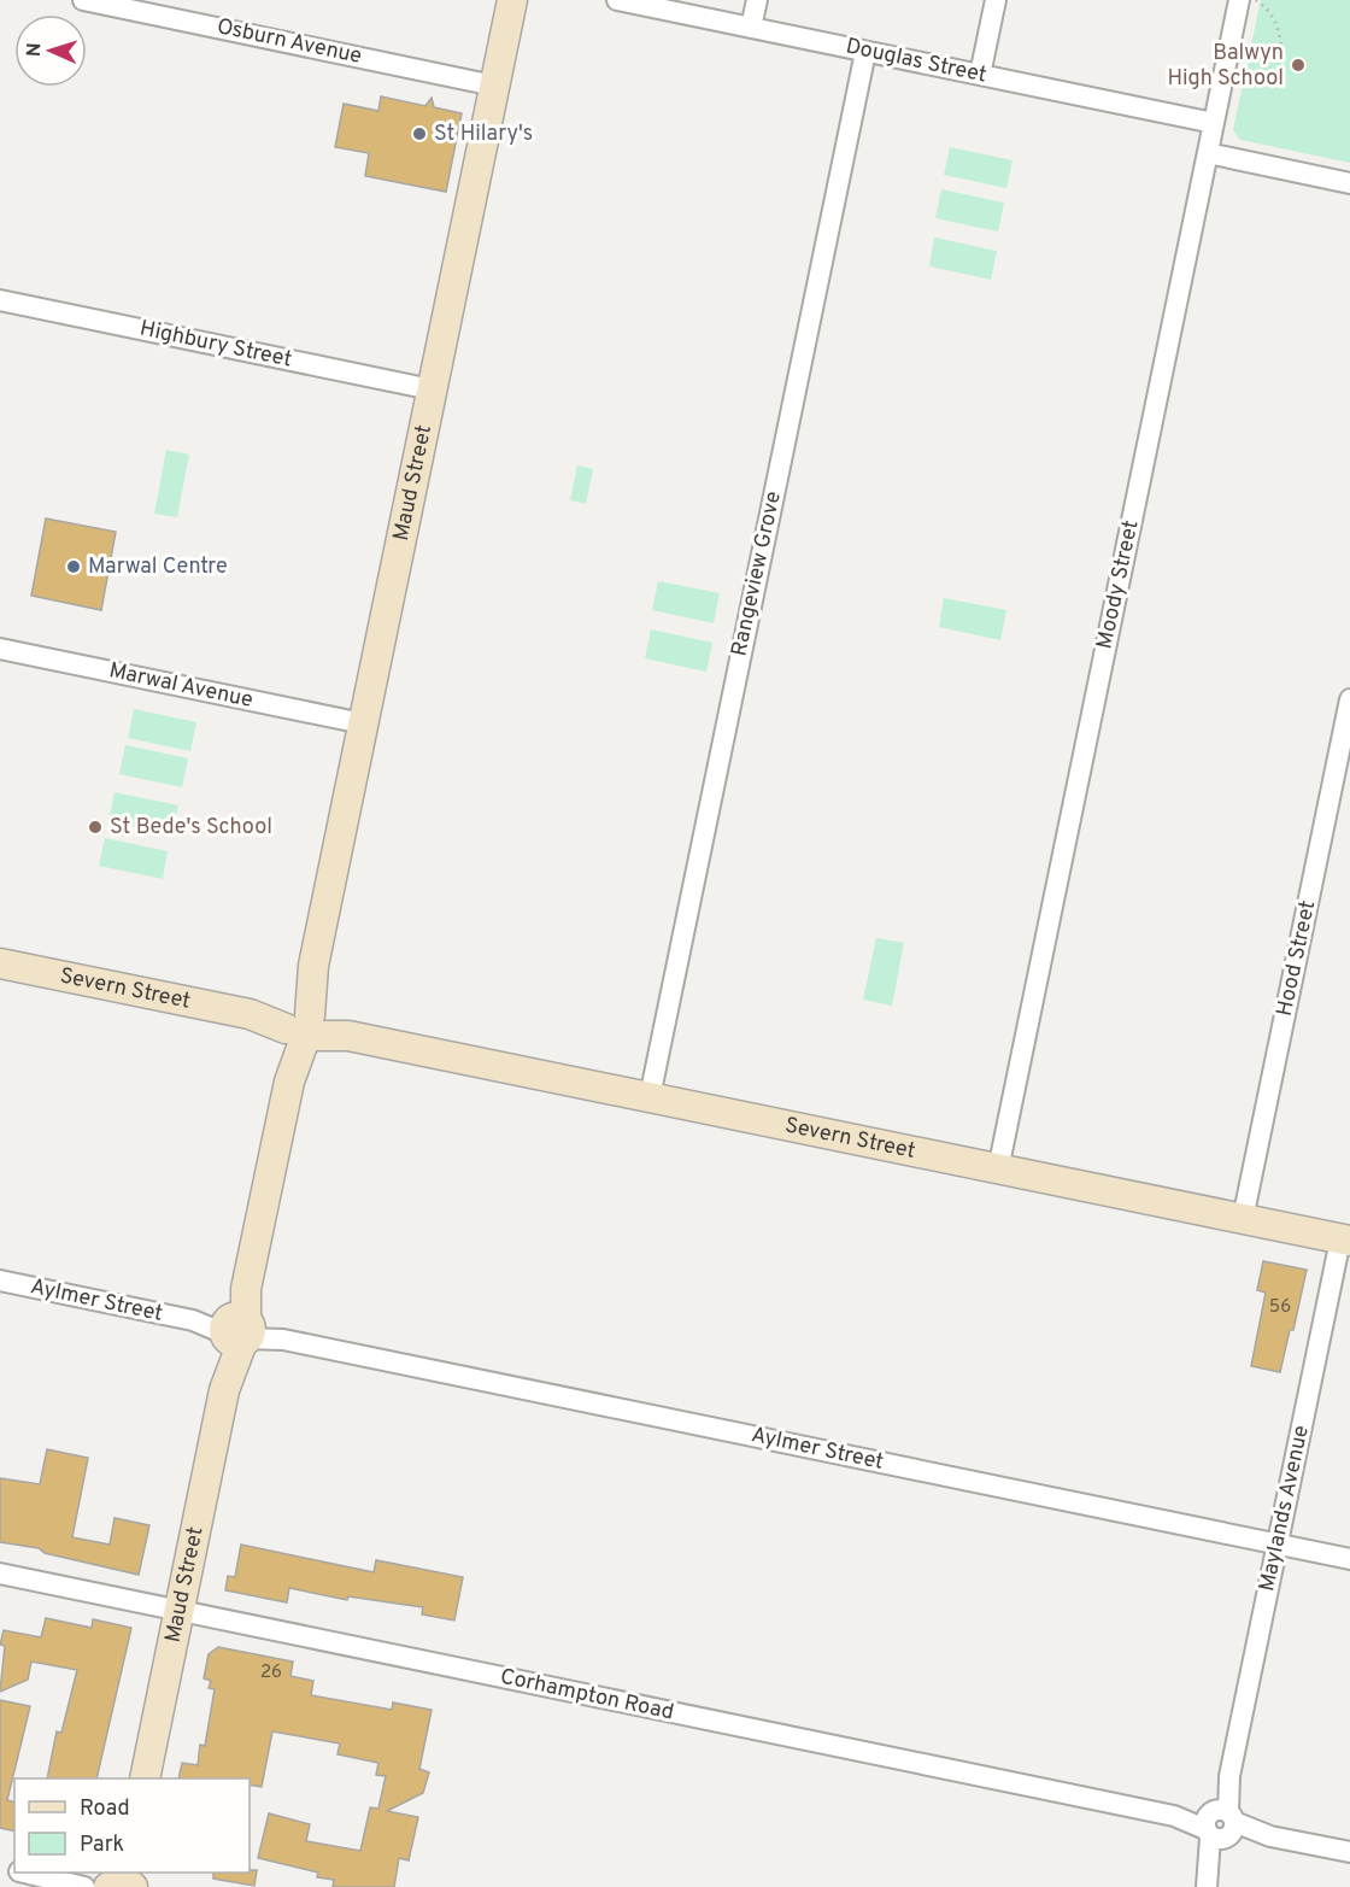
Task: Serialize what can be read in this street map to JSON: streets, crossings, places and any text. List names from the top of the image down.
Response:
{
  "streets": {
    "street": [
      "Osburn Avenue",
      "Douglas Street",
      "Highbury Street",
      "Maud Street",
      "Rangeview Grove",
      "Moody Street",
      "Marwal Avenue",
      "Hood Street",
      "Severn Street",
      "Aylmer Street",
      "Maylands Avenue",
      "Corhampton Road"
    ]
  },
  "crossings": [
    ["Osburn Avenue", "Maud Street"],
    ["Douglas Street", "Rangeview Grove"],
    ["Douglas Street", "Moody Street"],
    ["Highbury Street", "Maud Street"],
    ["Maud Street", "Marwal Avenue"],
    ["Maud Street", "Severn Street"],
    ["Maud Street", "Aylmer Street"],
    ["Maud Street", "Corhampton Road"],
    ["Rangeview Grove", "Severn Street"],
    ["Moody Street", "Severn Street"],
    ["Hood Street", "Severn Street"],
    ["Severn Street", "Maylands Avenue"],
    ["Aylmer Street", "Maylands Avenue"],
    ["Maylands Avenue", "Corhampton Road"]
  ],
  "places": [
    "Balwyn High School",
    "St Hilary's",
    "Marwal Centre",
    "St Bede's School"
  ],
  "house_numbers": ["56", "26"],
  "legend": ["Road", "Park"],
  "north": "left"
}
